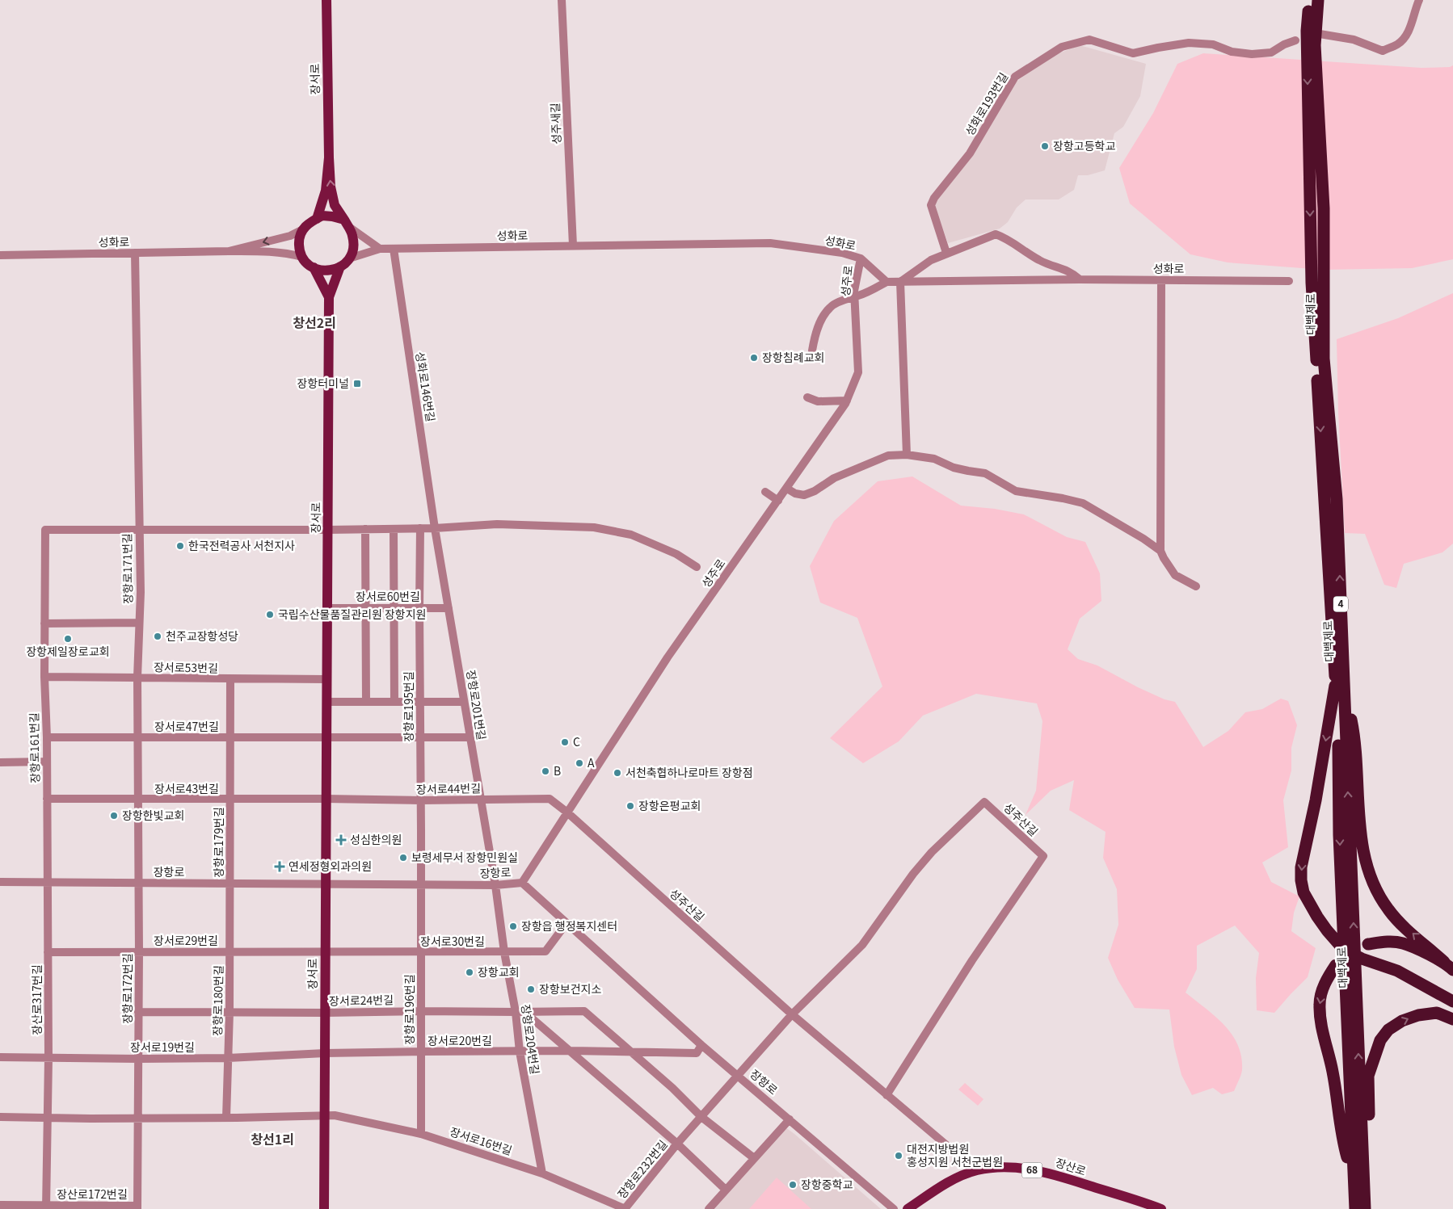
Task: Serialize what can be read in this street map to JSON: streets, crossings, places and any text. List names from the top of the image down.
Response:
{
  "streets": {
    "highway": ["대백제로", "4"],
    "main road": ["장서로", "장산로", "68"],
    "street": [
      "성화로193번길",
      "성주새길",
      "성화로",
      "성주로",
      "성화로146번길",
      "장항로171번길",
      "장서로60번길",
      "장서로53번길",
      "장항로201번길",
      "장항로195번길",
      "장서로47번길",
      "장항로161번길",
      "장서로43번길",
      "장서로44번길",
      "성주산길",
      "장항로179번길",
      "장항로",
      "장서로29번길",
      "장서로30번길",
      "장항로172번길",
      "장산로317번길",
      "장항로180번길",
      "장서로24번길",
      "장항로196번길",
      "장항로204번길",
      "장서로20번길",
      "장서로19번길",
      "장서로16번길",
      "장항로232번길",
      "장산로172번길"
    ]
  },
  "crossings": [
    ["장서로", "장서로60번길"],
    ["장서로", "장서로53번길"],
    ["장서로", "장서로47번길"],
    ["장서로", "장서로43번길"],
    ["장서로", "장서로44번길"],
    ["장서로", "장항로"],
    ["장서로", "장서로29번길"],
    ["장서로", "장서로30번길"],
    ["장서로", "장서로24번길"],
    ["장서로", "장서로20번길"],
    ["장서로", "장서로19번길"],
    ["장서로", "장서로16번길"],
    ["성주새길", "성화로"],
    ["성화로", "성주로"],
    ["성화로", "성화로146번길"],
    ["성화로", "장항로171번길"],
    ["성주로", "장서로44번길"],
    ["성주로", "성주산길"],
    ["성주로", "장항로"],
    ["성화로146번길", "장항로201번길"],
    ["장항로171번길", "장서로53번길"],
    ["장항로171번길", "장서로47번길"],
    ["장항로171번길", "장항로161번길"],
    ["장항로171번길", "장서로43번길"],
    ["장항로171번길", "장항로"],
    ["장항로171번길", "장항로172번길"],
    ["장서로60번길", "장항로201번길"],
    ["장서로60번길", "장항로195번길"],
    ["장서로53번길", "장항로161번길"],
    ["장서로53번길", "장항로179번길"],
    ["장항로201번길", "장서로44번길"],
    ["장항로201번길", "장항로"],
    ["장항로201번길", "장항로204번길"],
    ["장항로195번길", "장서로44번길"],
    ["장항로195번길", "장항로"],
    ["장항로195번길", "장항로196번길"],
    ["장서로47번길", "장항로161번길"],
    ["장서로47번길", "장항로179번길"],
    ["장항로161번길", "장서로43번길"],
    ["장항로161번길", "장항로"],
    ["장항로161번길", "장산로317번길"],
    ["장서로43번길", "장서로44번길"],
    ["장서로43번길", "장항로179번길"],
    ["장서로44번길", "성주산길"],
    ["성주산길", "장항로"],
    ["성주산길", "장산로"],
    ["성주산길", "장항로232번길"],
    ["장항로179번길", "장항로"],
    ["장항로179번길", "장항로180번길"],
    ["장항로", "장서로30번길"],
    ["장항로", "장항로172번길"],
    ["장항로", "장산로317번길"],
    ["장항로", "장항로180번길"],
    ["장항로", "장항로196번길"],
    ["장항로", "장항로204번길"],
    ["장항로", "장서로20번길"],
    ["장항로", "장항로232번길"],
    ["장서로29번길", "장서로30번길"],
    ["장서로29번길", "장항로172번길"],
    ["장서로29번길", "장산로317번길"],
    ["장서로29번길", "장항로180번길"],
    ["장서로30번길", "장항로196번길"],
    ["장서로30번길", "장항로204번길"],
    ["장항로172번길", "장서로24번길"],
    ["장항로172번길", "장서로19번길"],
    ["장항로172번길", "장서로16번길"],
    ["장항로172번길", "장산로172번길"],
    ["장산로317번길", "장서로19번길"],
    ["장산로317번길", "장산로172번길"],
    ["장항로180번길", "장서로24번길"],
    ["장항로180번길", "장서로19번길"],
    ["장항로180번길", "장서로16번길"],
    ["장서로24번길", "장항로196번길"],
    ["장서로24번길", "장항로204번길"],
    ["장서로24번길", "장서로20번길"],
    ["장항로196번길", "장서로20번길"],
    ["장항로196번길", "장서로16번길"],
    ["장항로204번길", "장서로20번길"],
    ["장항로204번길", "장서로16번길"],
    ["장서로20번길", "장서로19번길"],
    ["장서로20번길", "장항로232번길"],
    ["장서로16번길", "장항로232번길"]
  ],
  "districts": ["창선2리", "창선1리"],
  "places": {
    "other": [
      "장항고등학교",
      "장항침례교회",
      "한국전력공사 서천지사",
      "국립수산물품질관리원 장항지원",
      "천주교장항성당",
      "장항제일장로교회",
      "C",
      "A",
      "B",
      "서천축협하나로마트 장항점",
      "장항은평교회",
      "장항한빛교회",
      "보령세무서 장항민원실",
      "장항읍 행정복지센터",
      "장항교회",
      "장항보건지소",
      "대전지방법원 홍성지원 서천군법원",
      "장항중학교"
    ],
    "transit": ["장항터미널"],
    "health": ["성심한의원", "연세정형외과의원"]
  }
}
